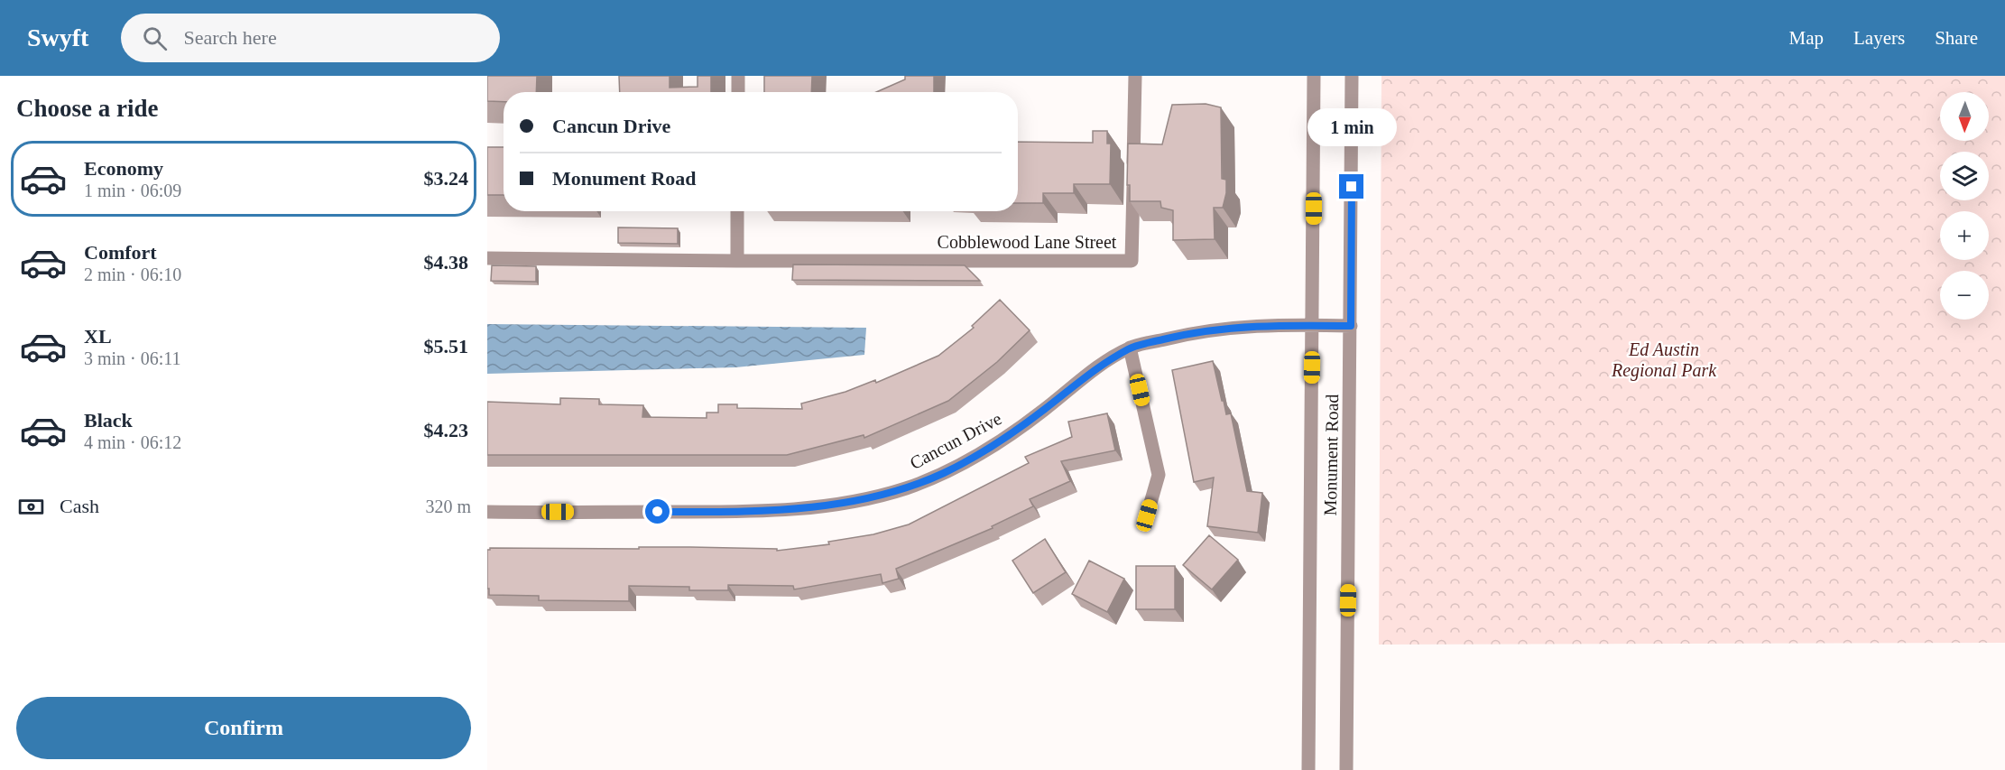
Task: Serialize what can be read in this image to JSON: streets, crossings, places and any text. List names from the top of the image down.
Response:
{
  "streets": {
    "street": ["Cobblewood Lane Street", "Cancun Drive", "Monument Road"]
  },
  "crossings": [
    ["Cancun Drive", "Monument Road"]
  ],
  "parks": ["Ed Austin Regional Park"],
  "north": "bottom",
  "page": {
    "header": "Swyft",
    "search": "Search here",
    "nav": ["Map", "Layers", "Share"],
    "heading": "Choose a ride",
    "map_buttons": ["+", "−"],
    "banner": ["Cancun Drive", "Monument Road"],
    "bubble": "1 min",
    "list": [
      {
        "name": "Economy",
        "note": "1 min · 06:09",
        "value": "$3.24"
      },
      {
        "name": "Comfort",
        "note": "2 min · 06:10",
        "value": "$4.38"
      },
      {
        "name": "XL",
        "note": "3 min · 06:11",
        "value": "$5.51"
      },
      {
        "name": "Black",
        "note": "4 min · 06:12",
        "value": "$4.23"
      }
    ],
    "pay": ["Cash", "320 m"],
    "buttons": "Confirm"
  }
}
